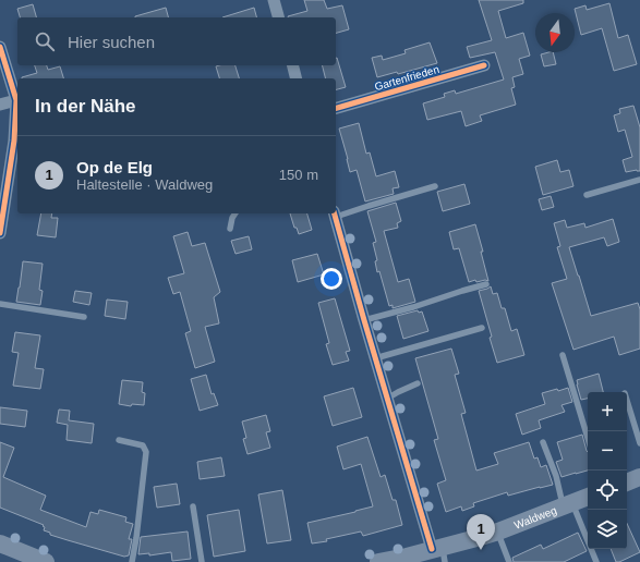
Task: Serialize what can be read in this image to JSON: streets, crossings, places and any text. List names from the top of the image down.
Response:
{
  "streets": {
    "main road": ["Waldweg"],
    "street": ["Gartenfrieden"]
  },
  "north": "bottom",
  "page": {
    "search": "Hier suchen",
    "heading": "In der Nähe",
    "list": [
      {
        "mark": "1",
        "name": "Op de Elg",
        "note": "Haltestelle · Waldweg",
        "value": "150 m"
      }
    ],
    "map_buttons": ["+", "−"],
    "pins": "1"
  }
}
